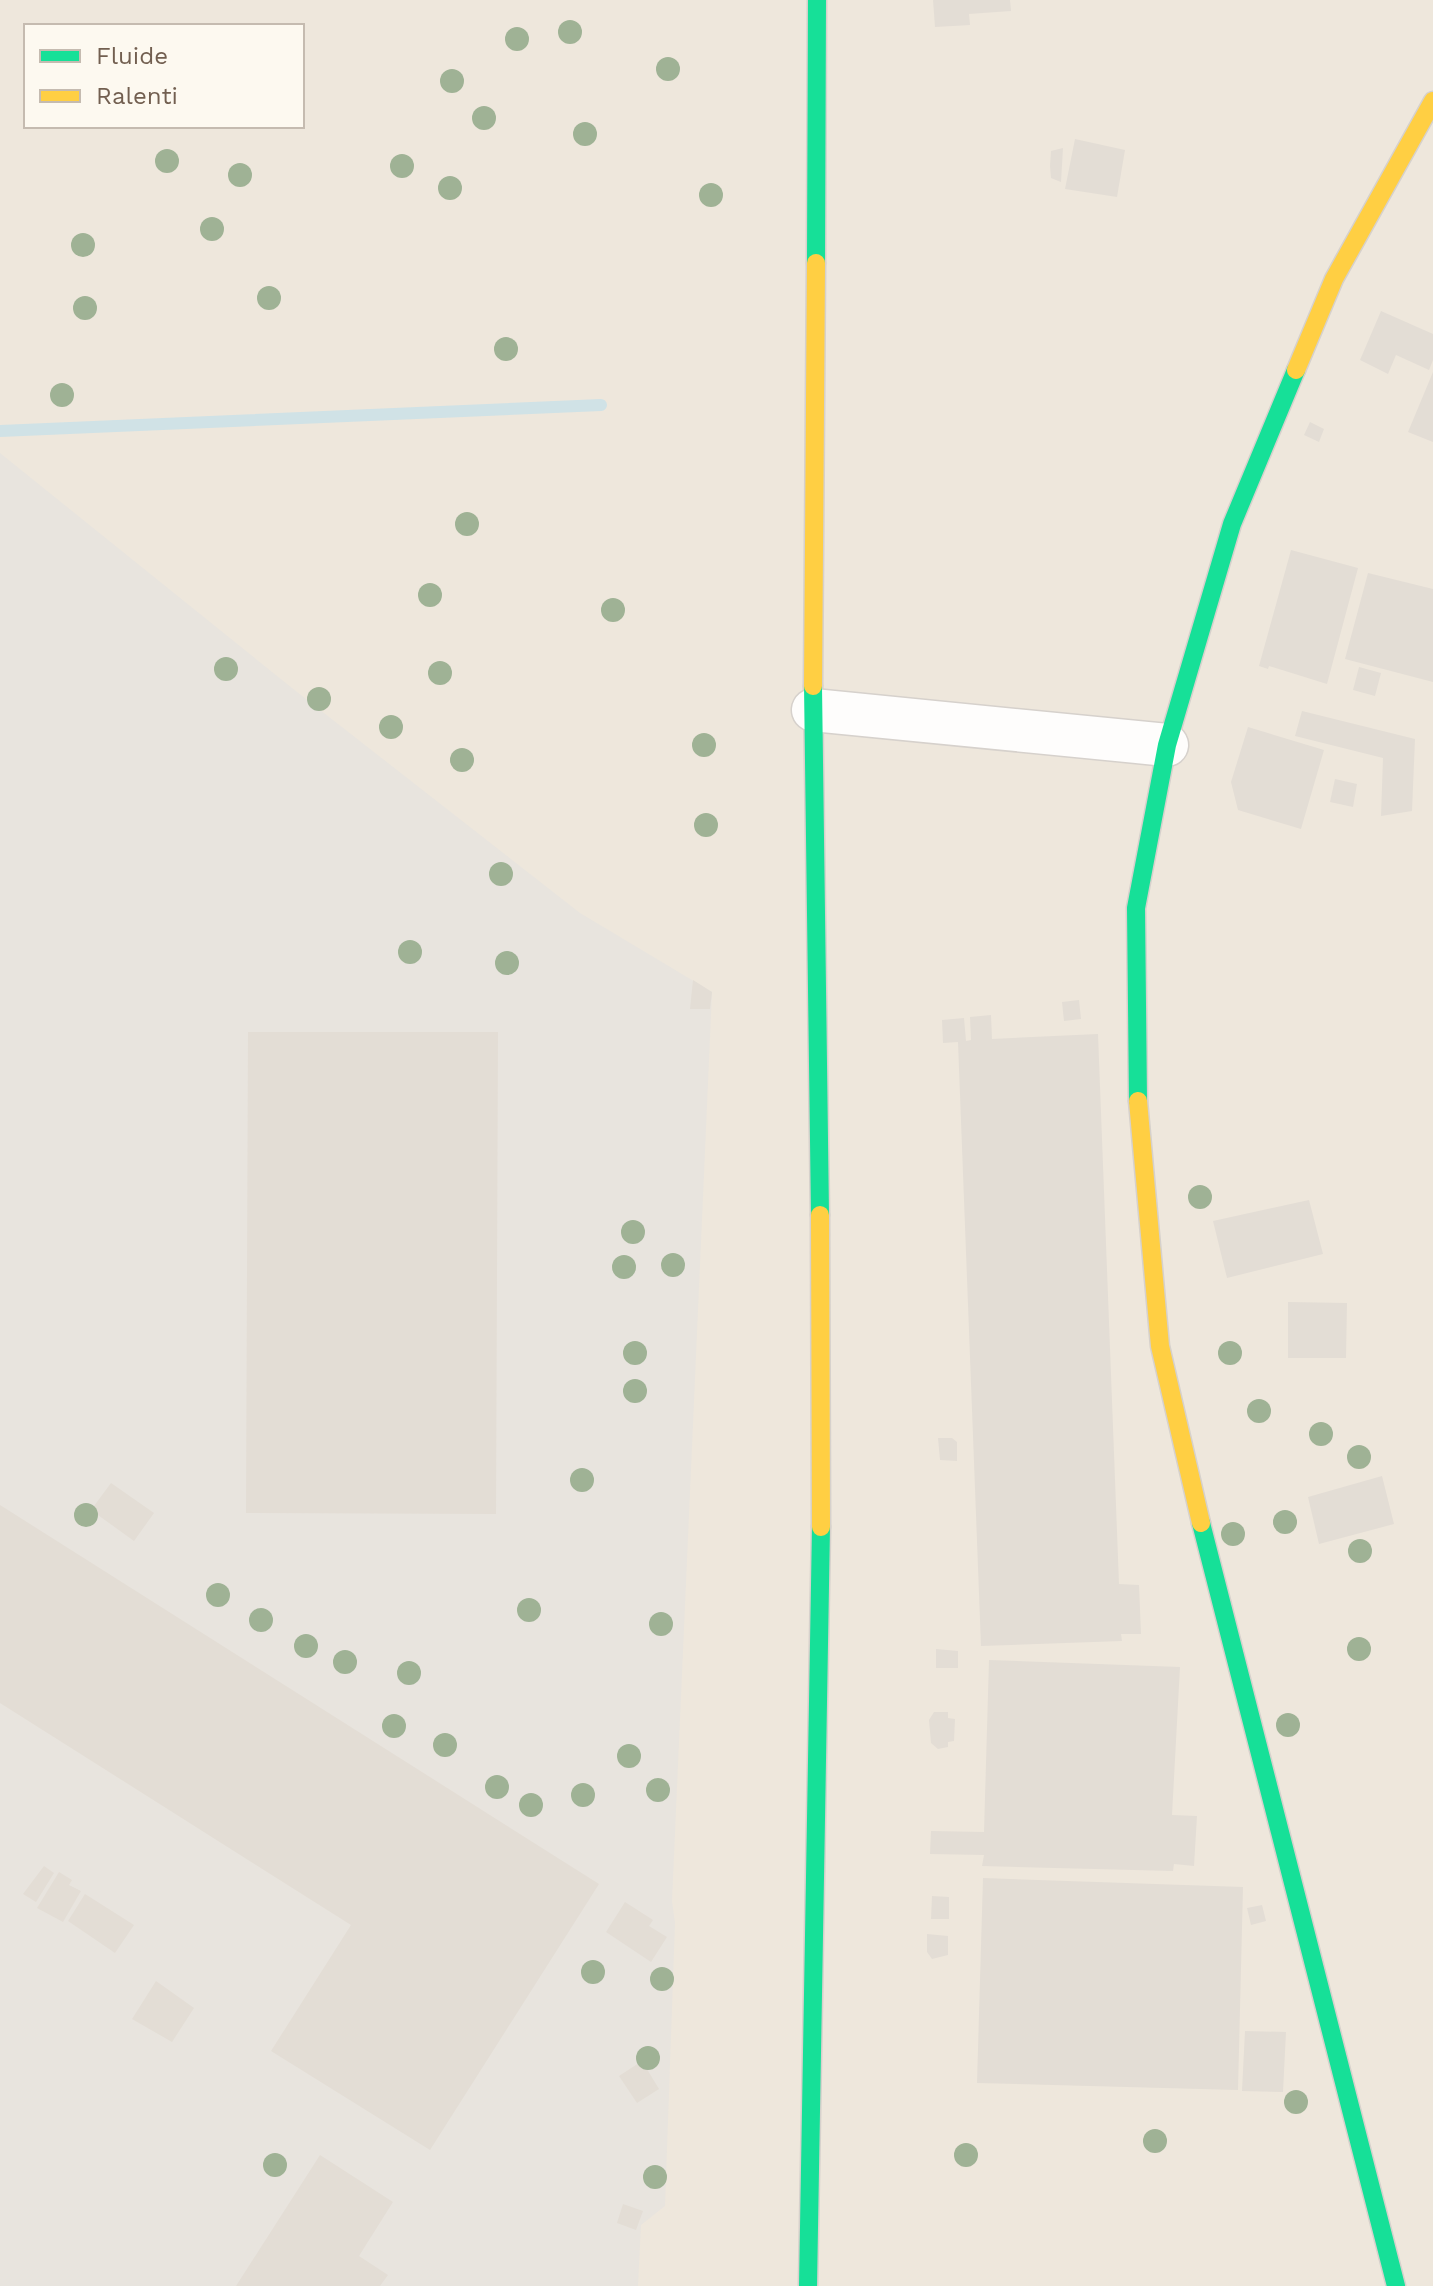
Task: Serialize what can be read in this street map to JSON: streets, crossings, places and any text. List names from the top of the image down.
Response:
{
  "legend": ["Fluide", "Ralenti"]
}
